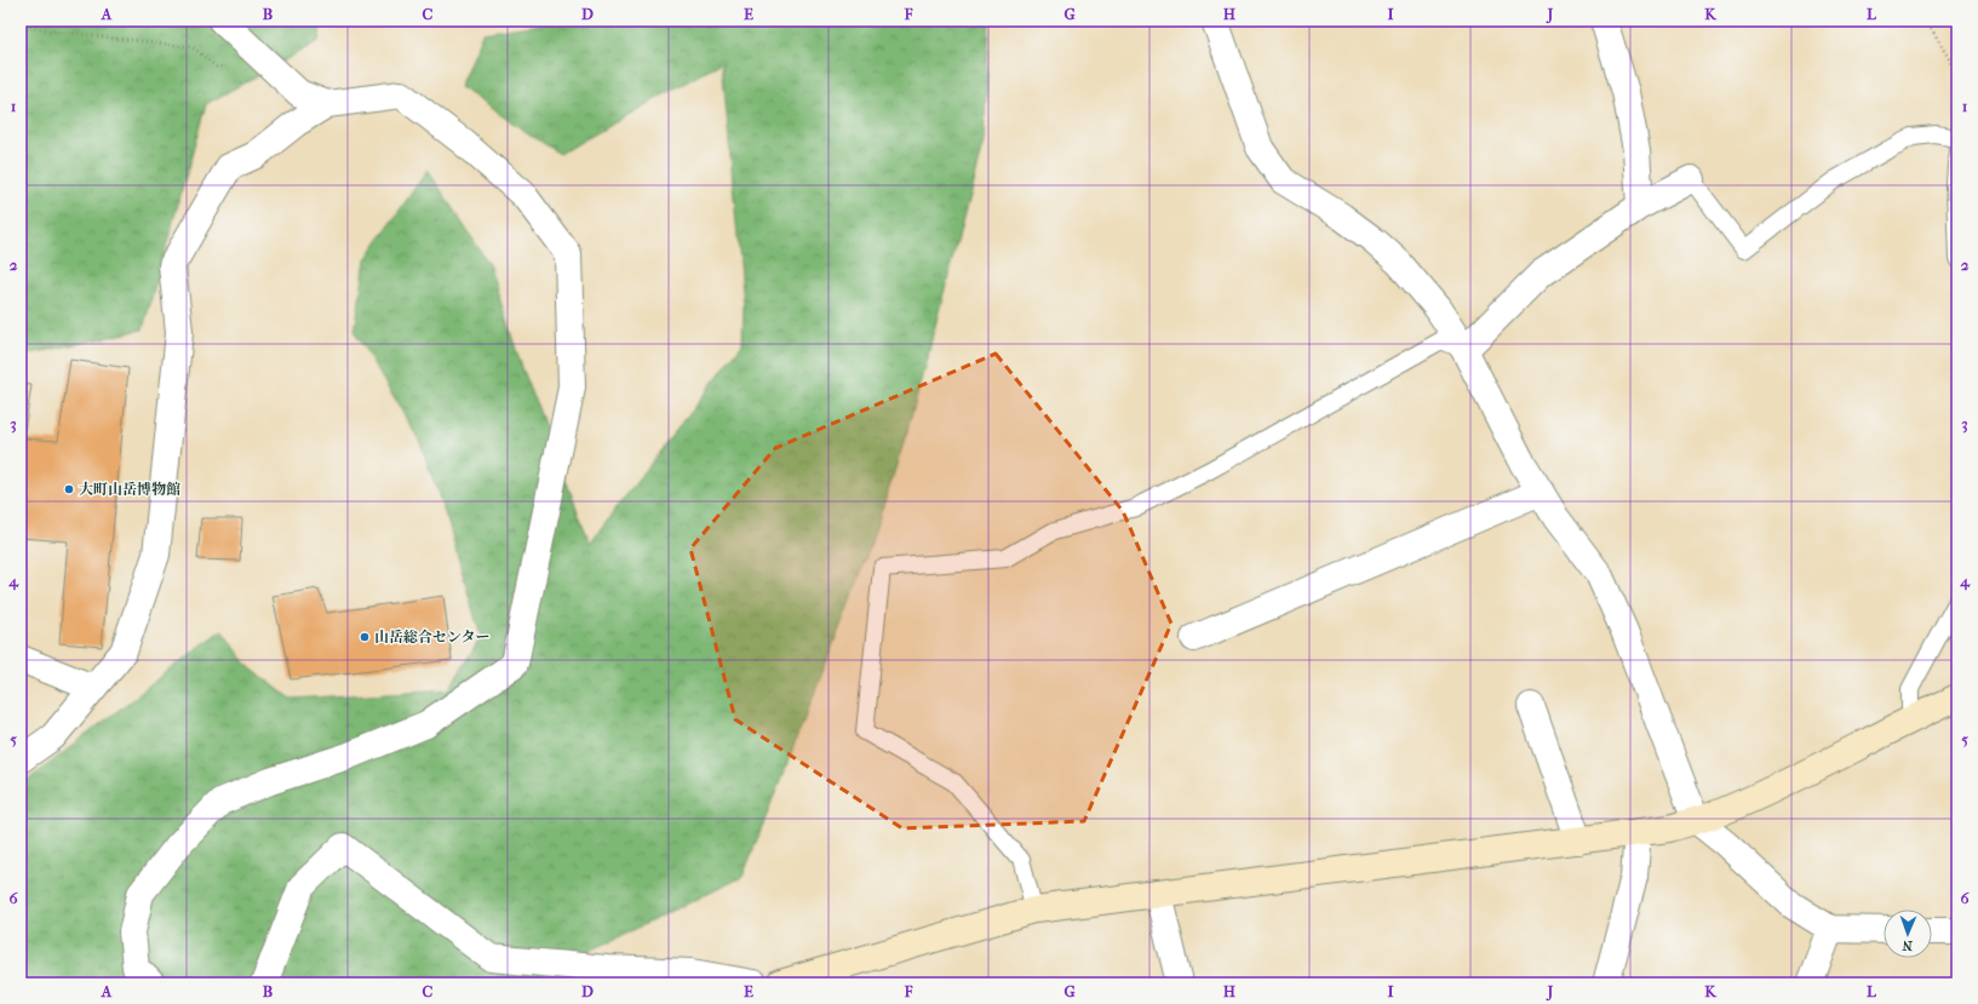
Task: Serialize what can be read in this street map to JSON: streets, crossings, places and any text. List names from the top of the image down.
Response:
{
  "places": ["大町山岳博物館", "山岳総合センター"],
  "north": "bottom",
  "grid": {
    "columns": [
      "A",
      "B",
      "C",
      "D",
      "E",
      "F",
      "G",
      "H",
      "I",
      "J",
      "K",
      "L"
    ],
    "rows": [
      "1",
      "2",
      "3",
      "4",
      "5",
      "6"
    ]
  }
}
